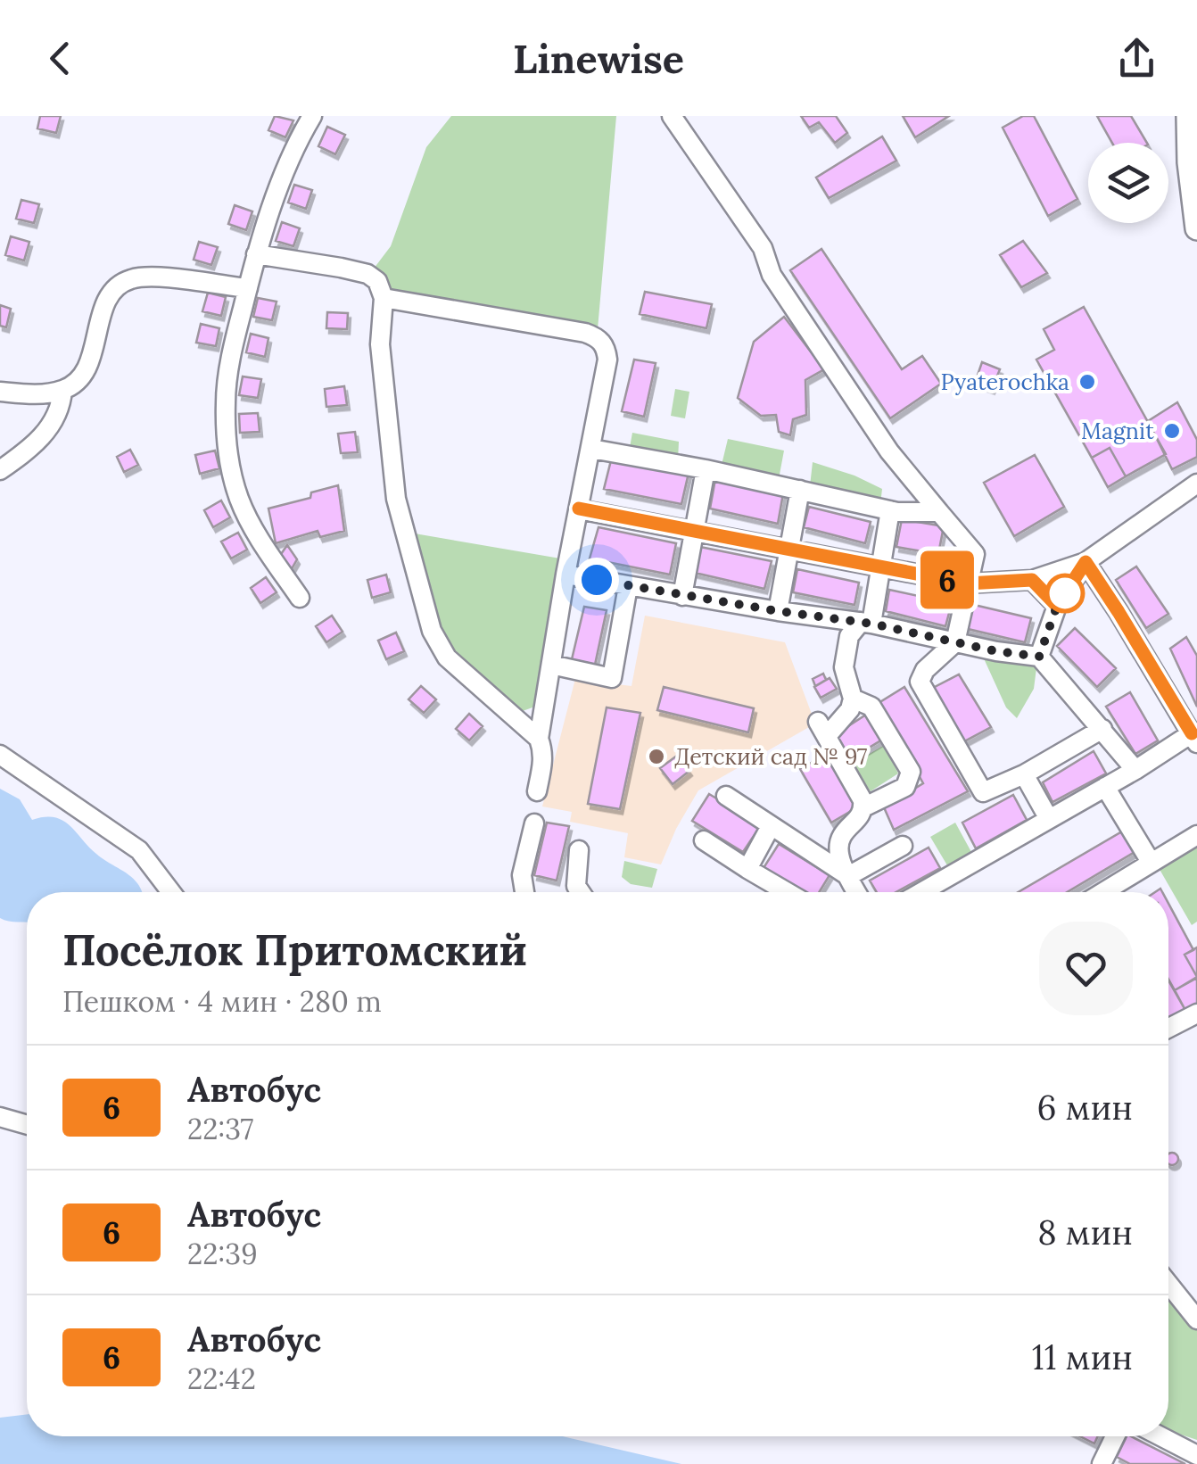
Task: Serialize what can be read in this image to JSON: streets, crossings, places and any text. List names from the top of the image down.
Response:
{
  "places": ["Pyaterochka", "Magnit", "Детский сад № 97"],
  "lines": ["bus line 6"],
  "page": {
    "header": "Linewise",
    "on_map": "6",
    "heading": ["Посёлок Притомский", "Пешком · 4 мин · 280 m"],
    "list": [
      {
        "mark": "6",
        "name": "Автобус",
        "note": "22:37",
        "value": "6 мин"
      },
      {
        "mark": "6",
        "name": "Автобус",
        "note": "22:39",
        "value": "8 мин"
      },
      {
        "mark": "6",
        "name": "Автобус",
        "note": "22:42",
        "value": "11 мин"
      }
    ]
  }
}
